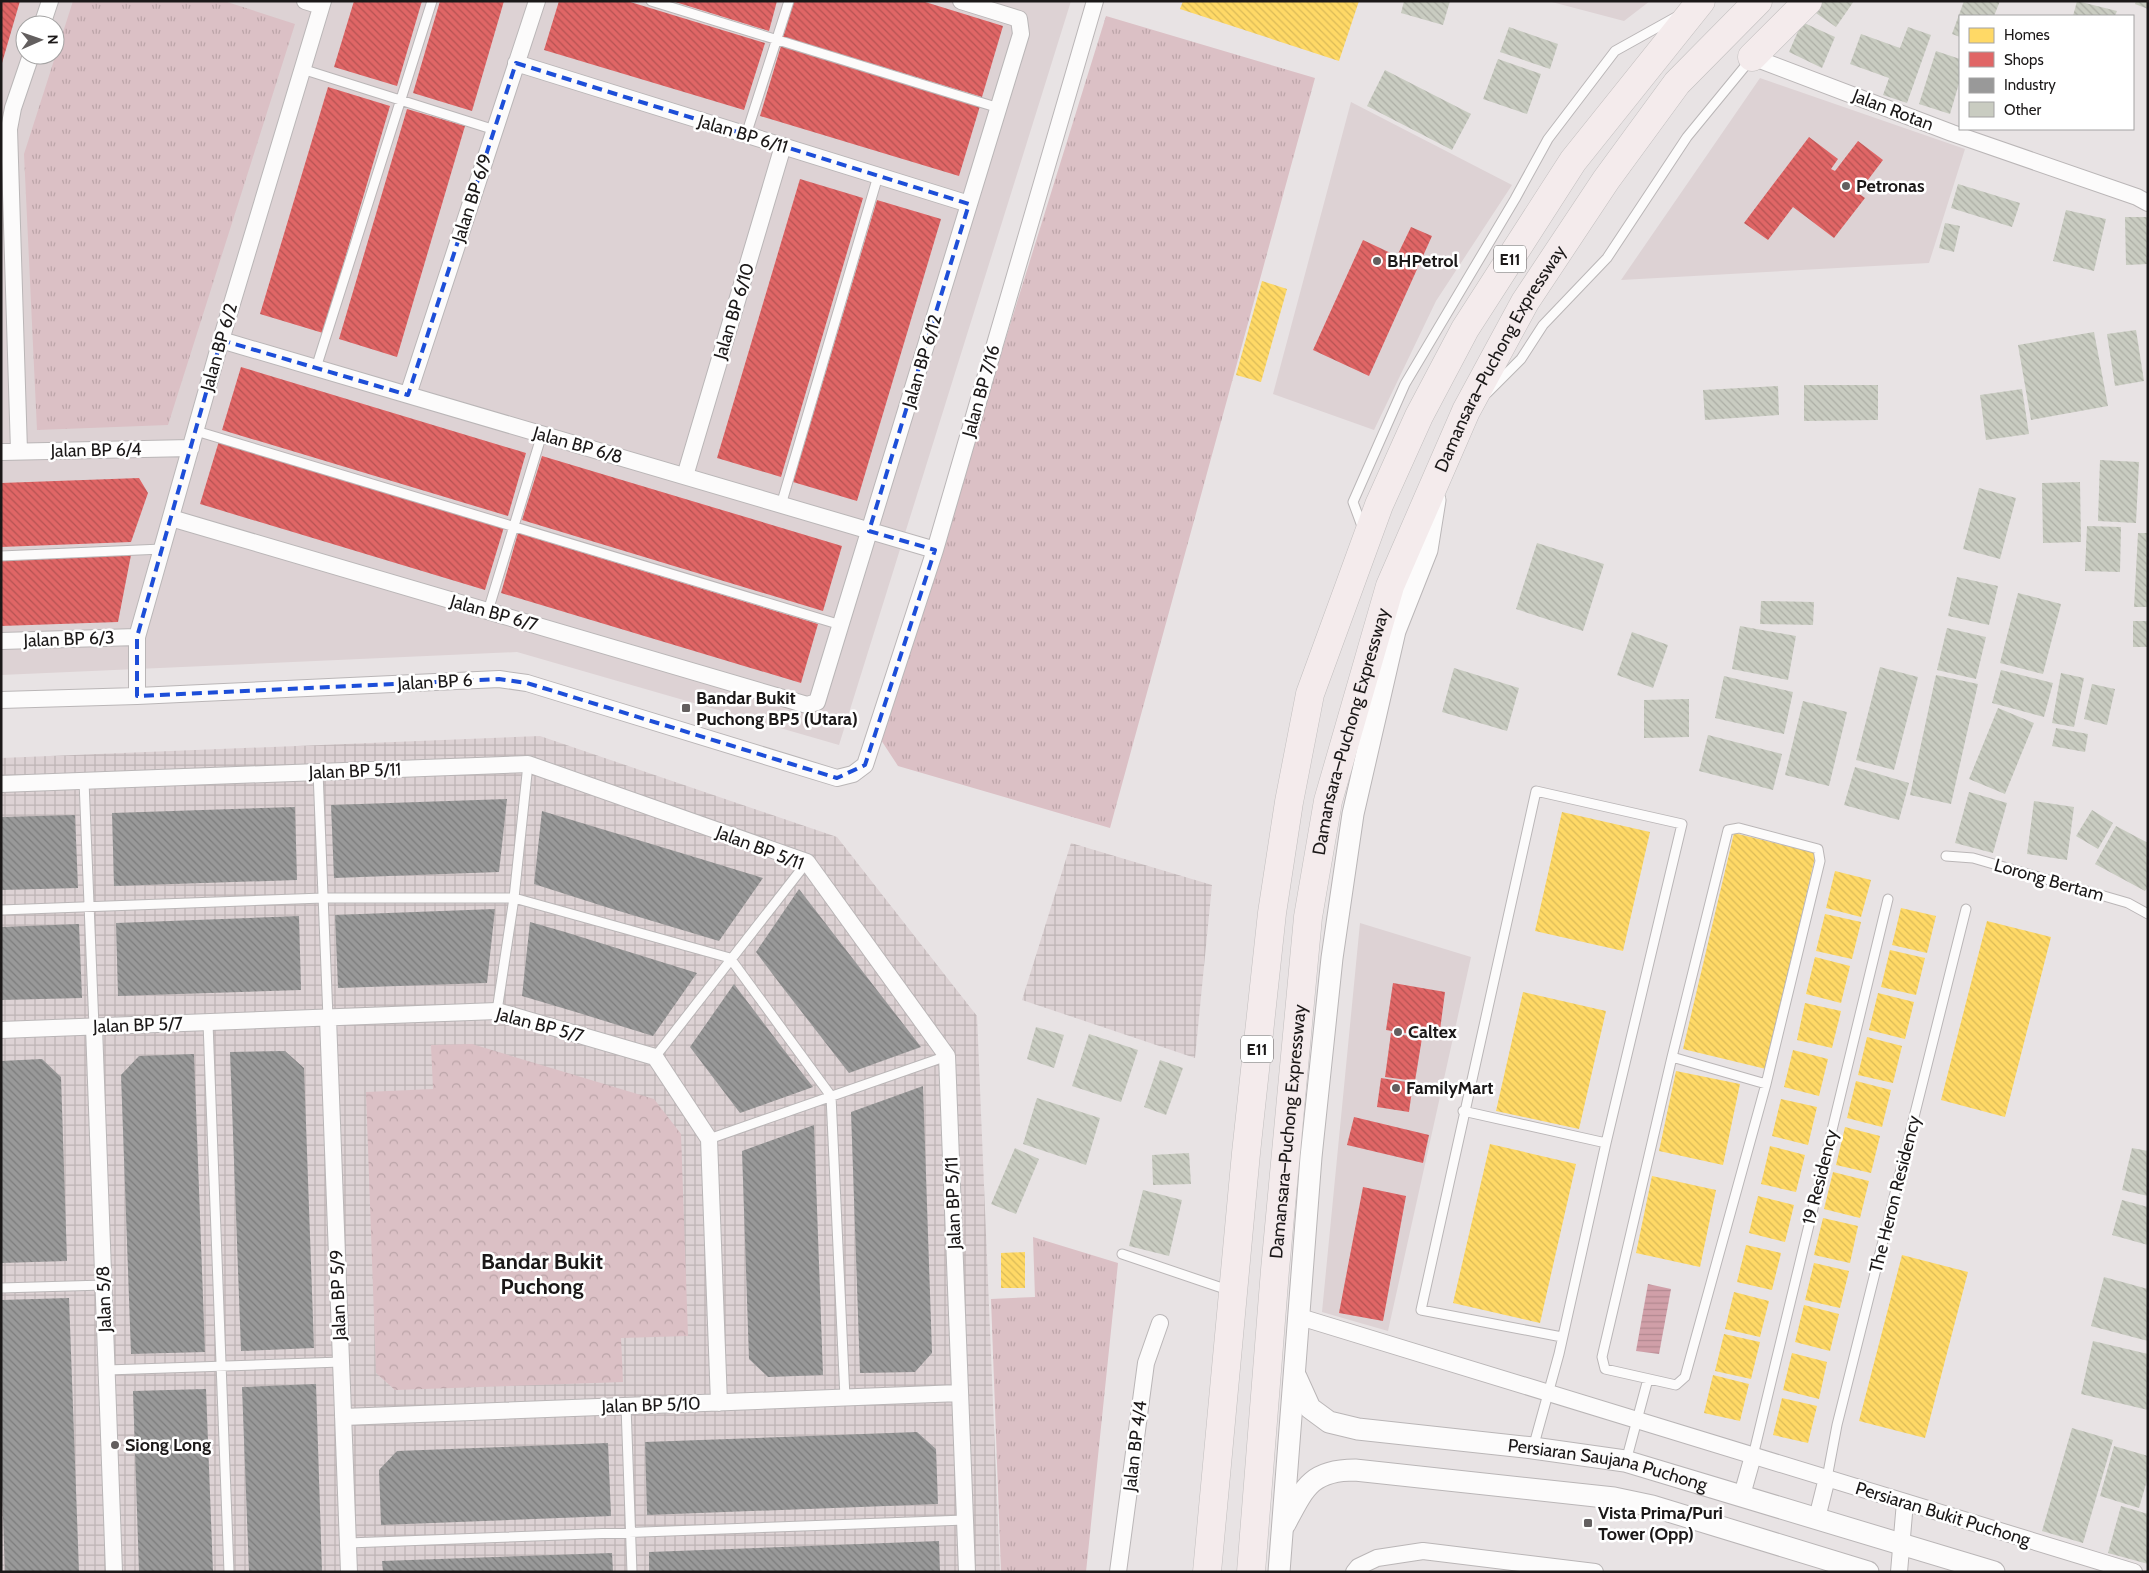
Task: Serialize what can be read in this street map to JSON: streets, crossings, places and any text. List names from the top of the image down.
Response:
{
  "streets": {
    "highway": ["E11", "Damansara–Puchong Expressway"],
    "street": [
      "Jalan Rotan",
      "Jalan BP 6/11",
      "Jalan BP 6/9",
      "Jalan BP 6/10",
      "Jalan BP 6/2",
      "Jalan BP 6/12",
      "Jalan BP 7/16",
      "Jalan BP 6/8",
      "Jalan BP 6/4",
      "Jalan BP 6/7",
      "Jalan BP 6/3",
      "Jalan BP 6",
      "Jalan BP 5/11",
      "Jalan BP 5/7",
      "Jalan BP 5/9",
      "Jalan 5/8",
      "Jalan BP 5/10",
      "Jalan BP 4/4",
      "Persiaran Saujana Puchong",
      "Persiaran Bukit Puchong"
    ],
    "lane": ["Lorong Bertam", "19 Residency", "The Heron Residency"]
  },
  "crossings": [
    ["Jalan BP 6/11", "Jalan BP 6/9"],
    ["Jalan BP 6/11", "Jalan BP 6/10"],
    ["Jalan BP 6/11", "Jalan BP 6/12"],
    ["Jalan BP 6/9", "Jalan BP 6/8"],
    ["Jalan BP 6/10", "Jalan BP 6/8"],
    ["Jalan BP 6/2", "Jalan BP 6/8"],
    ["Jalan BP 6/2", "Jalan BP 6/4"],
    ["Jalan BP 6/2", "Jalan BP 6/7"],
    ["Jalan BP 6/2", "Jalan BP 6/3"],
    ["Jalan BP 6/2", "Jalan BP 6"],
    ["Jalan BP 6/12", "Jalan BP 6/8"],
    ["Jalan BP 6/12", "Jalan BP 6/7"],
    ["Jalan BP 7/16", "Jalan BP 6/8"],
    ["Jalan BP 7/16", "Jalan BP 6"],
    ["Jalan BP 5/11", "Jalan BP 5/10"],
    ["Jalan BP 5/7", "Jalan BP 5/9"],
    ["Jalan BP 5/7", "Jalan 5/8"],
    ["19 Residency", "Persiaran Bukit Puchong"],
    ["The Heron Residency", "Persiaran Bukit Puchong"],
    ["Jalan BP 5/9", "Jalan BP 5/10"]
  ],
  "districts": ["Bandar Bukit Puchong"],
  "places": {
    "other": [
      "Petronas",
      "BHPetrol",
      "Caltex",
      "FamilyMart",
      "Siong Long"
    ],
    "transit": ["Bandar Bukit Puchong BP5 (Utara)", "Vista Prima/Puri Tower (Opp)"]
  },
  "legend": [
    "Homes",
    "Shops",
    "Industry",
    "Other"
  ],
  "north": "right"
}
